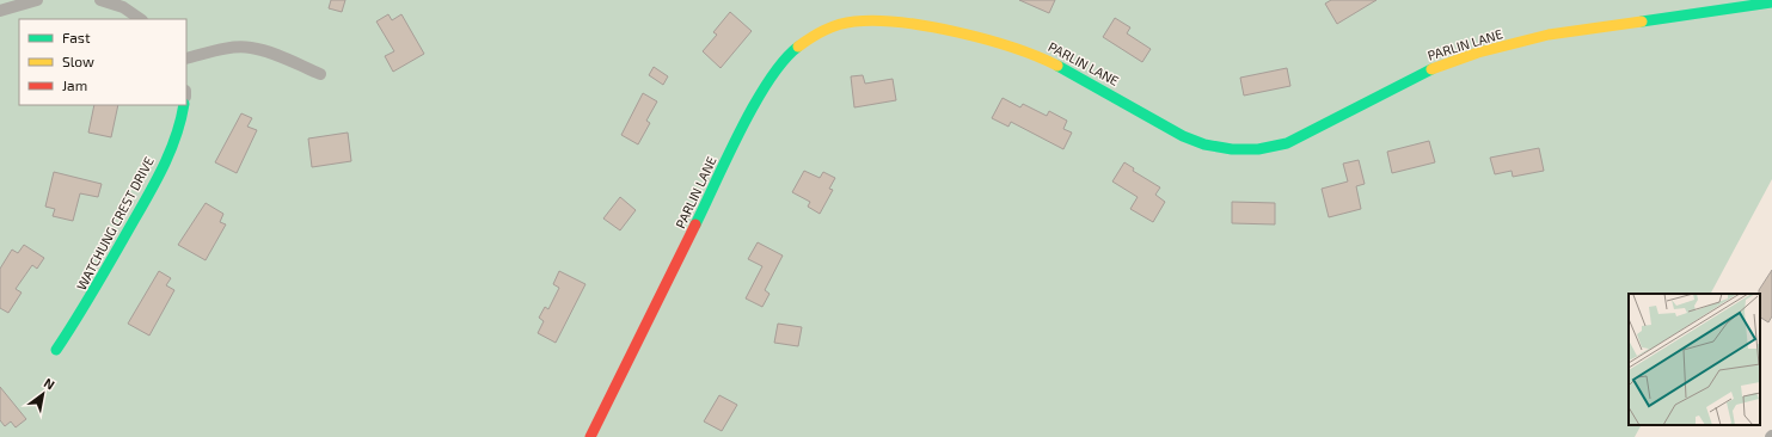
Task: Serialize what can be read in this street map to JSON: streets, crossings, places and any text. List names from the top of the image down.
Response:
{
  "streets": {
    "street": ["PARLIN LANE", "WATCHUNG CREST DRIVE"]
  },
  "legend": ["Fast", "Slow", "Jam"],
  "north": "top right"
}
